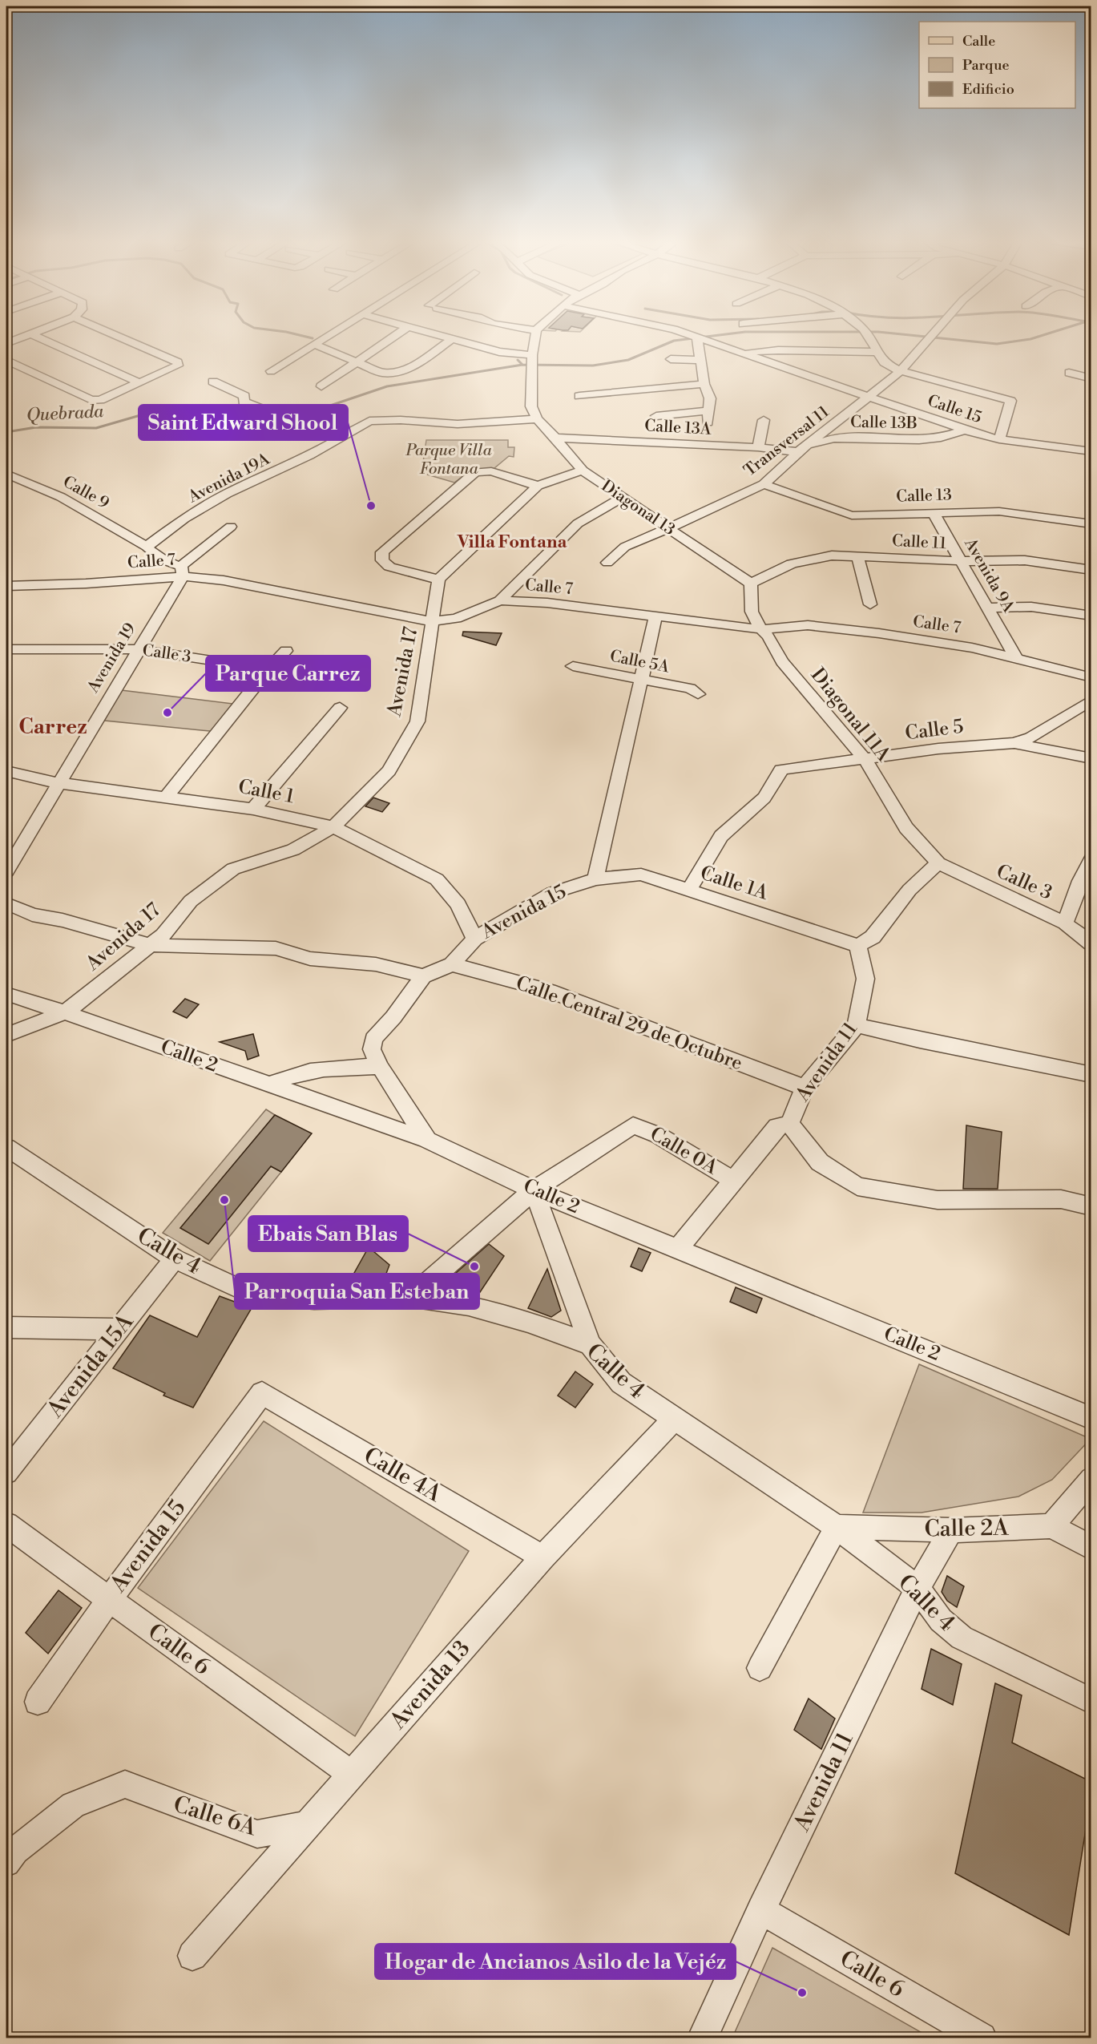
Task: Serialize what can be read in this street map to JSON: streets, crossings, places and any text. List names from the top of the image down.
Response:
{
  "streets": {
    "street": [
      "Calle 15",
      "Calle 13B",
      "Calle 13A",
      "Transversal 11",
      "Avenida 19A",
      "Calle 9",
      "Calle 13",
      "Diagonal 13",
      "Calle 11",
      "Calle 7",
      "Avenida 9A",
      "Calle 3",
      "Avenida 19",
      "Calle 5A",
      "Avenida 17",
      "Diagonal 11A",
      "Calle 5",
      "Calle 1",
      "Calle 1A",
      "Avenida 15",
      "Calle Central 29 de Octubre",
      "Calle 2",
      "Avenida 11",
      "Calle 0A",
      "Calle 4",
      "Avenida 15A",
      "Calle 4A",
      "Calle 2A",
      "Calle 6",
      "Avenida 13",
      "Calle 6A"
    ]
  },
  "crossings": [
    ["Calle 15", "Calle 13B"],
    ["Calle 15", "Transversal 11"],
    ["Calle 13B", "Calle 13A"],
    ["Calle 13B", "Transversal 11"],
    ["Calle 13A", "Transversal 11"],
    ["Calle 13A", "Diagonal 13"],
    ["Transversal 11", "Calle 13"],
    ["Transversal 11", "Diagonal 13"],
    ["Avenida 19A", "Calle 9"],
    ["Avenida 19A", "Diagonal 13"],
    ["Calle 9", "Calle 7"],
    ["Calle 9", "Avenida 19"],
    ["Calle 13", "Avenida 9A"],
    ["Diagonal 13", "Calle 11"],
    ["Diagonal 13", "Diagonal 11A"],
    ["Calle 11", "Avenida 9A"],
    ["Calle 11", "Diagonal 11A"],
    ["Calle 7", "Avenida 9A"],
    ["Calle 7", "Avenida 19"],
    ["Calle 7", "Avenida 17"],
    ["Calle 7", "Diagonal 11A"],
    ["Calle 3", "Avenida 19"],
    ["Calle 3", "Diagonal 11A"],
    ["Avenida 19", "Calle 1"],
    ["Avenida 17", "Calle 1"],
    ["Avenida 17", "Calle 2"],
    ["Diagonal 11A", "Calle 5"],
    ["Calle 5", "Calle 1A"],
    ["Calle 1", "Avenida 15"],
    ["Calle 1A", "Avenida 15"],
    ["Calle 1A", "Avenida 11"],
    ["Avenida 15", "Calle Central 29 de Octubre"],
    ["Avenida 15", "Calle 4A"],
    ["Avenida 15", "Calle 6"],
    ["Calle Central 29 de Octubre", "Avenida 11"],
    ["Calle 2", "Avenida 11"],
    ["Calle 2", "Calle 0A"],
    ["Avenida 11", "Calle 0A"],
    ["Avenida 11", "Calle 4"],
    ["Avenida 11", "Calle 2A"],
    ["Avenida 11", "Calle 6"],
    ["Calle 4", "Avenida 15A"],
    ["Calle 4", "Calle 2A"],
    ["Calle 4", "Avenida 13"],
    ["Calle 4A", "Avenida 13"],
    ["Calle 6", "Avenida 13"],
    ["Avenida 13", "Calle 6A"]
  ],
  "districts": ["Villa Fontana", "Carrez"],
  "water": ["Quebrada"],
  "parks": ["Parque Villa Fontana"],
  "places": [
    "Saint Edward Shool",
    "Parque Carrez",
    "Parroquia San Esteban",
    "Ebais San Blas",
    "Hogar de Ancianos Asilo de la Vejéz"
  ],
  "legend": ["Calle", "Parque", "Edificio"]
}
